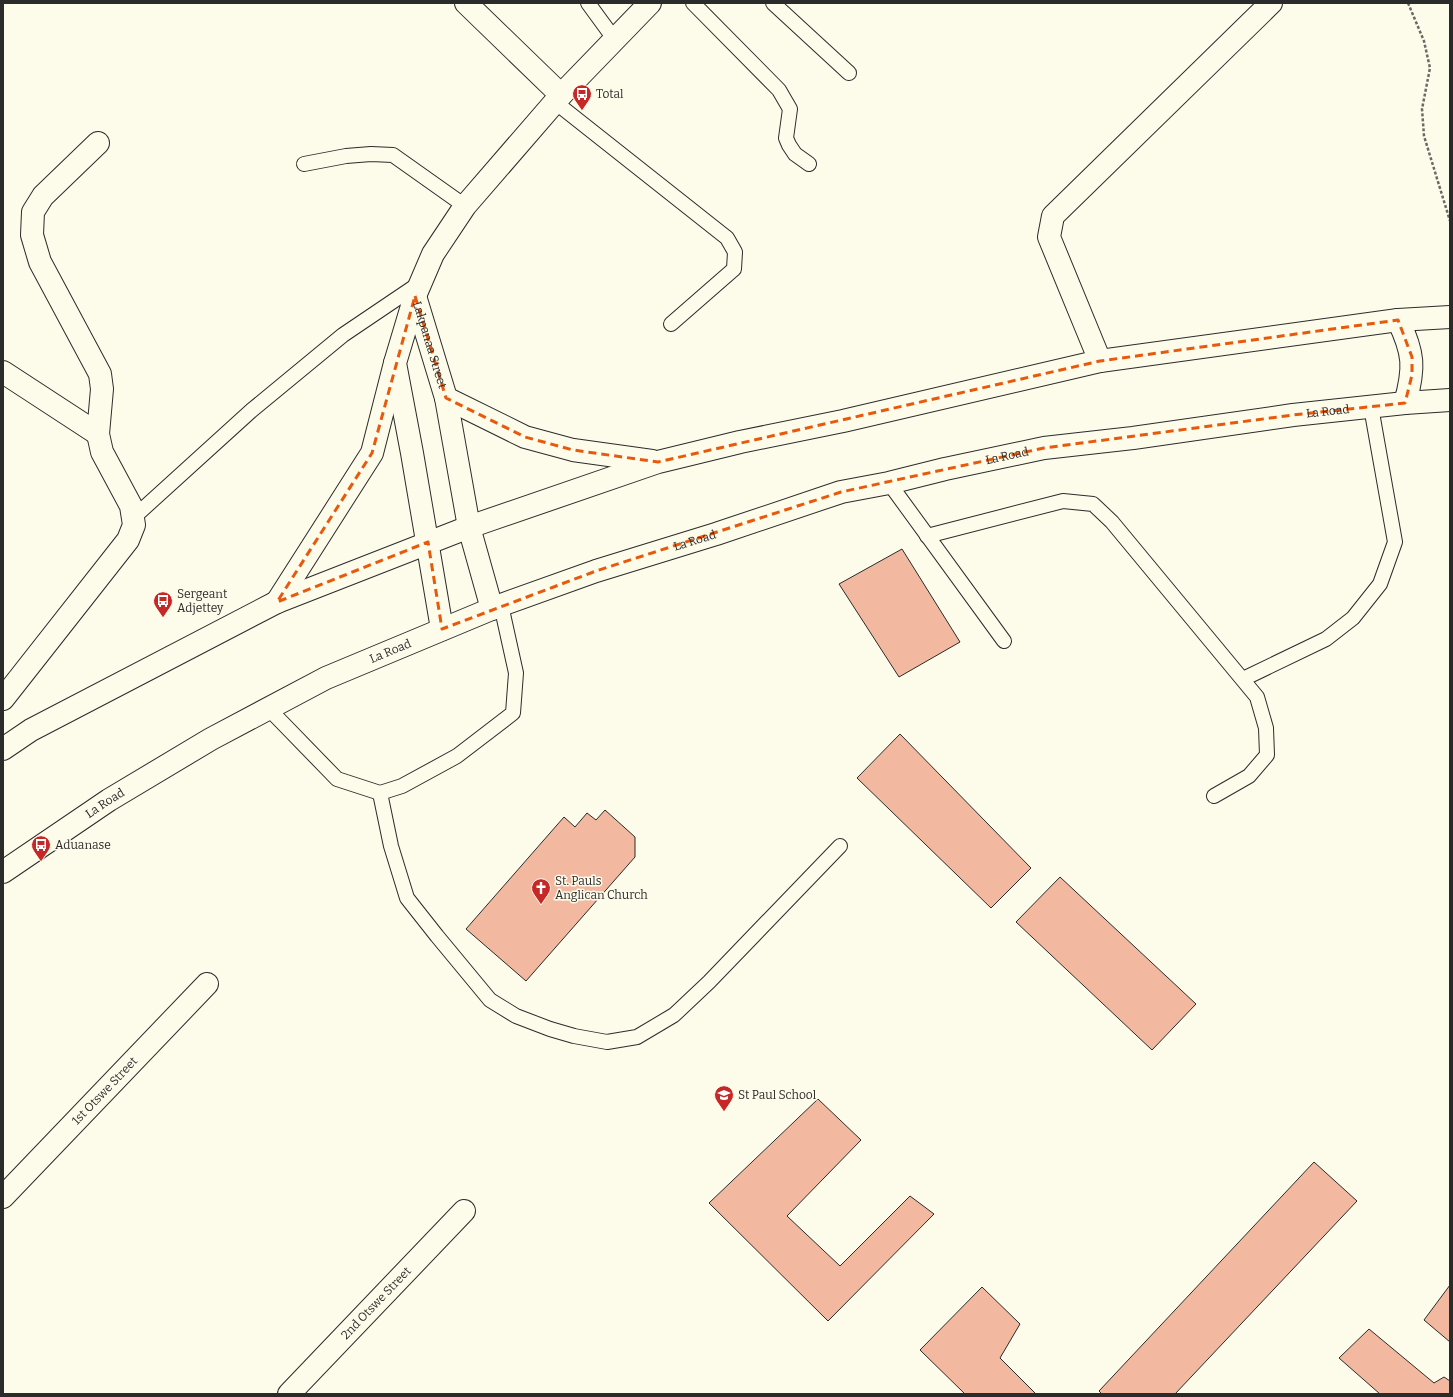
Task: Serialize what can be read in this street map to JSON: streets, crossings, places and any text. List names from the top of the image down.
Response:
{
  "streets": {
    "main road": [
      "Lakpanaa Street",
      "La Road",
      "1st Otswe Street",
      "2nd Otswe Street"
    ]
  },
  "crossings": [
    ["Lakpanaa Street", "La Road"]
  ],
  "places": {
    "bus stop": ["Total", "Sergeant Adjettey", "Aduanase"],
    "church": ["St. Pauls Anglican Church"],
    "school or university": ["St Paul School"]
  }
}
